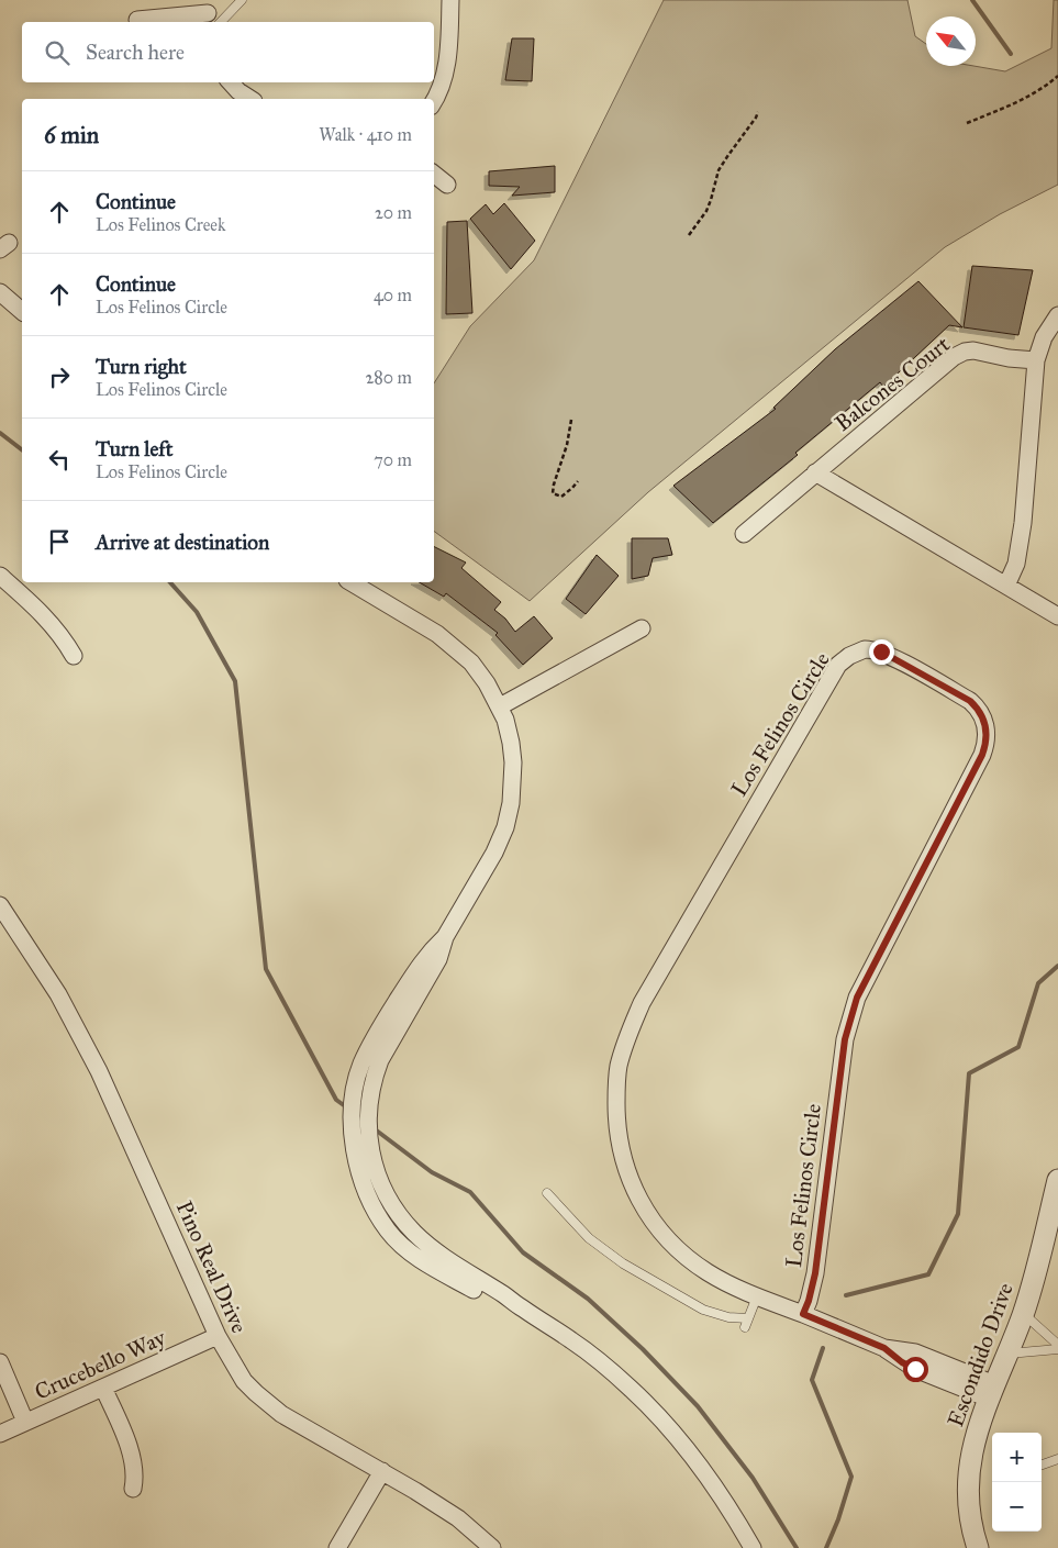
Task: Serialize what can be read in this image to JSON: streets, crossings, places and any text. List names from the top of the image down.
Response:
{
  "streets": {
    "street": [
      "Balcones Court",
      "Los Felinos Circle",
      "Pino Real Drive",
      "Escondido Drive",
      "Crucebello Way"
    ]
  },
  "crossings": [
    ["Los Felinos Circle", "Escondido Drive"],
    ["Pino Real Drive", "Crucebello Way"]
  ],
  "north": "top left",
  "page": {
    "search": "Search here",
    "heading": ["6 min", "Walk · 410 m"],
    "list": [
      ["Continue", "Los Felinos Creek", "20 m"],
      ["Continue", "Los Felinos Circle", "40 m"],
      ["Turn right", "Los Felinos Circle", "280 m"],
      ["Turn left", "Los Felinos Circle", "70 m"],
      "Arrive at destination"
    ],
    "map_buttons": ["+", "−"]
  }
}
